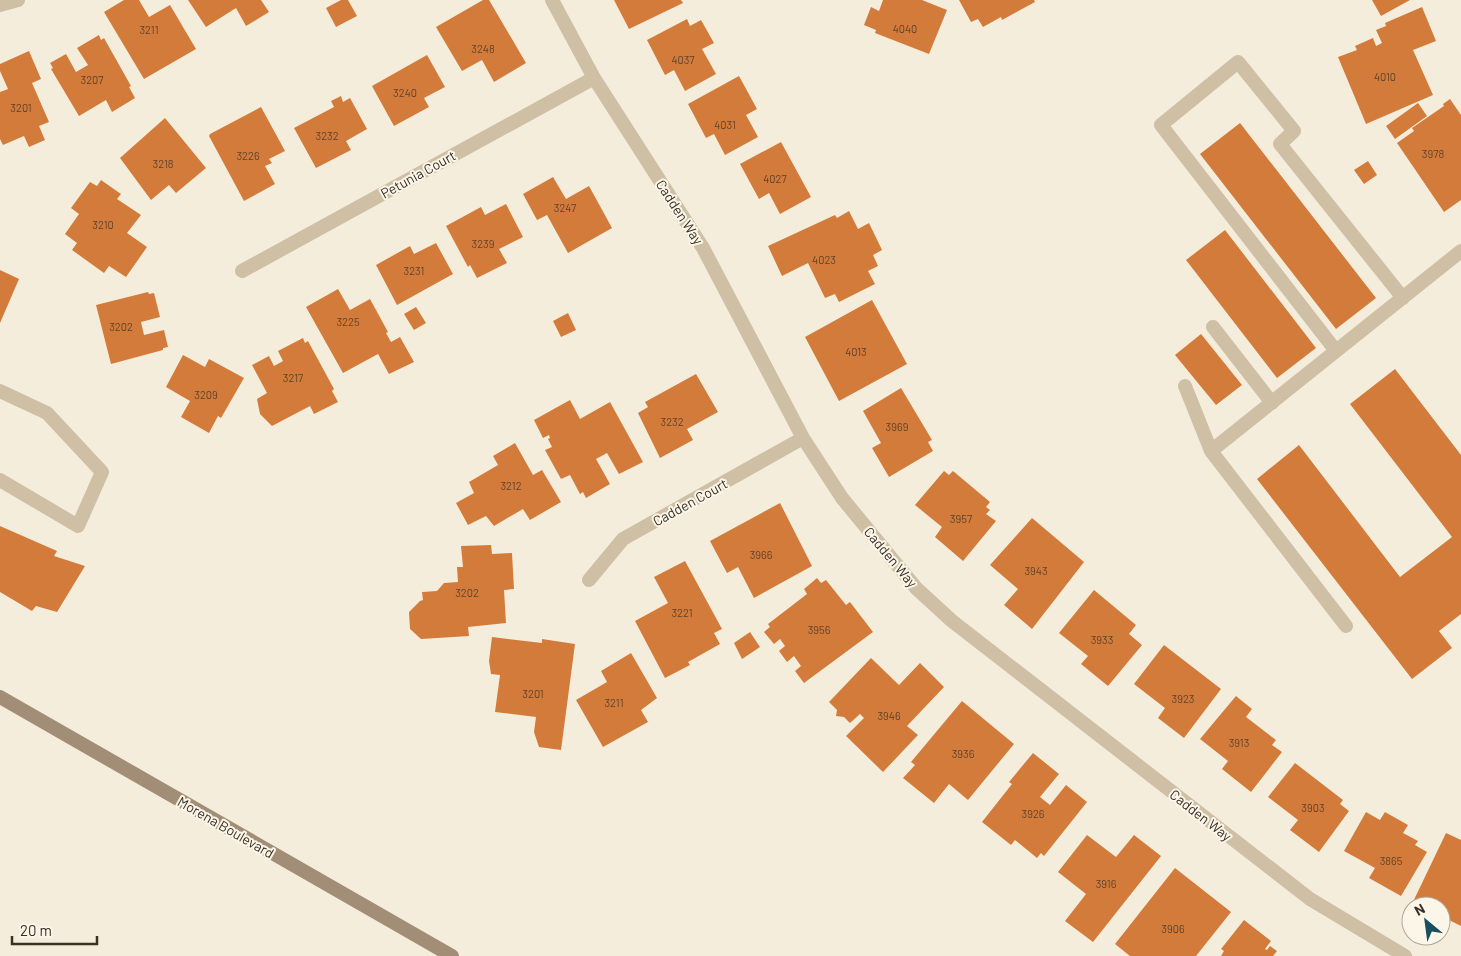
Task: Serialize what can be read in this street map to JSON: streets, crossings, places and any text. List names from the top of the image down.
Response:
{
  "streets": {
    "main road": ["Morena Boulevard"],
    "street": ["Petunia Court", "Cadden Way", "Cadden Court"]
  },
  "crossings": [
    ["Petunia Court", "Cadden Way"],
    ["Cadden Way", "Cadden Court"]
  ],
  "house_numbers": [
    "4040",
    "3211",
    "3248",
    "4037",
    "4010",
    "3207",
    "3240",
    "3201",
    "4031",
    "3232",
    "3978",
    "3226",
    "3218",
    "4027",
    "3247",
    "3210",
    "3239",
    "4023",
    "3231",
    "3225",
    "3202",
    "4013",
    "3217",
    "3209",
    "3232",
    "3969",
    "3212",
    "3957",
    "3966",
    "3943",
    "3202",
    "3221",
    "3956",
    "3933",
    "3201",
    "3923",
    "3211",
    "3946",
    "3913",
    "3936",
    "3903",
    "3926",
    "3865",
    "3916",
    "3906"
  ],
  "scale_bar": "20 m",
  "north": "top left"
}
